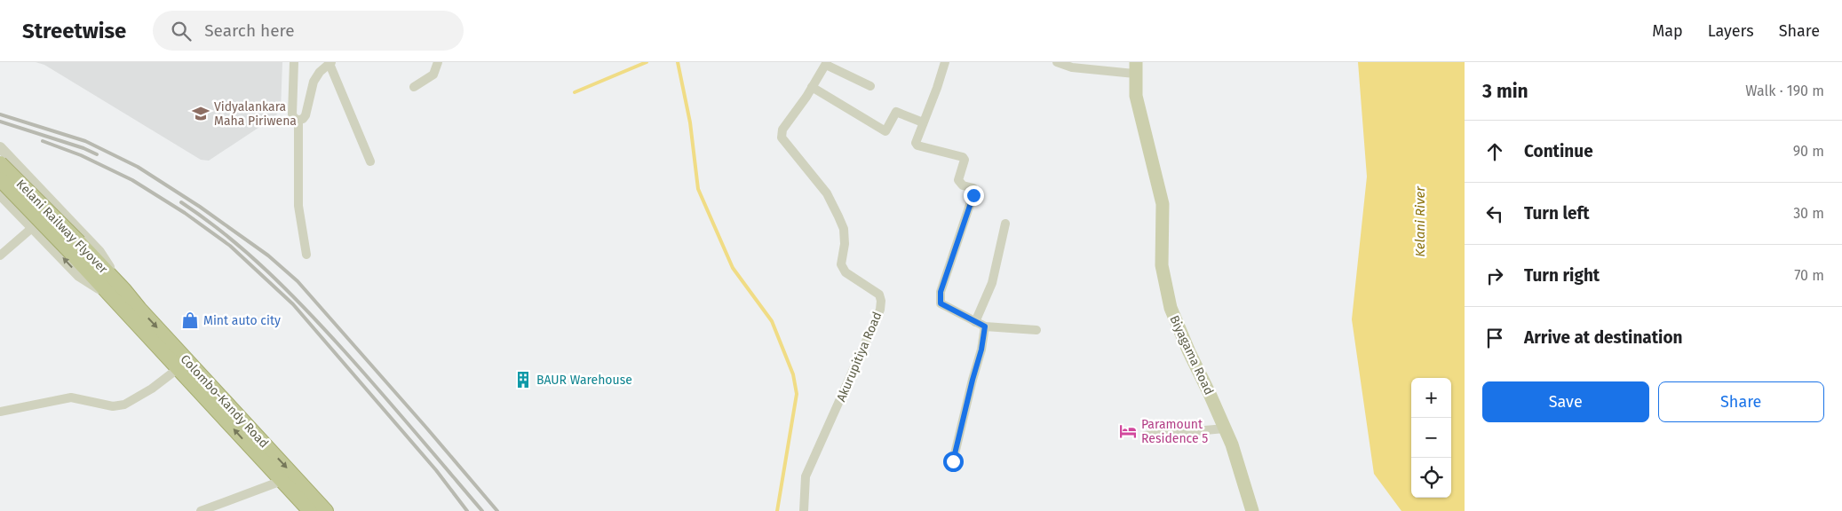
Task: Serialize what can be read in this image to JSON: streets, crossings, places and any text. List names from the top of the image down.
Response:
{
  "streets": {
    "highway": ["Kelani Railway Flyover", "Colombo-Kandy Road"],
    "main road": ["Biyagama Road"],
    "street": ["Akurupitiya Road"]
  },
  "crossings": [
    ["Kelani Railway Flyover", "Colombo-Kandy Road"]
  ],
  "water": ["Kelani River"],
  "places": {
    "school or university": ["Vidyalankara Maha Piriwena"],
    "shop": ["Mint auto city"],
    "building": ["BAUR Warehouse"],
    "hotel": ["Paramount Residence 5"]
  },
  "page": {
    "header": "Streetwise",
    "search": "Search here",
    "nav": ["Map", "Layers", "Share"],
    "heading": ["3 min", "Walk · 190 m"],
    "list": [
      ["Continue", "90 m"],
      ["Turn left", "30 m"],
      ["Turn right", "70 m"],
      "Arrive at destination"
    ],
    "buttons": ["Save", "Share"],
    "map_buttons": ["+", "−"]
  }
}
